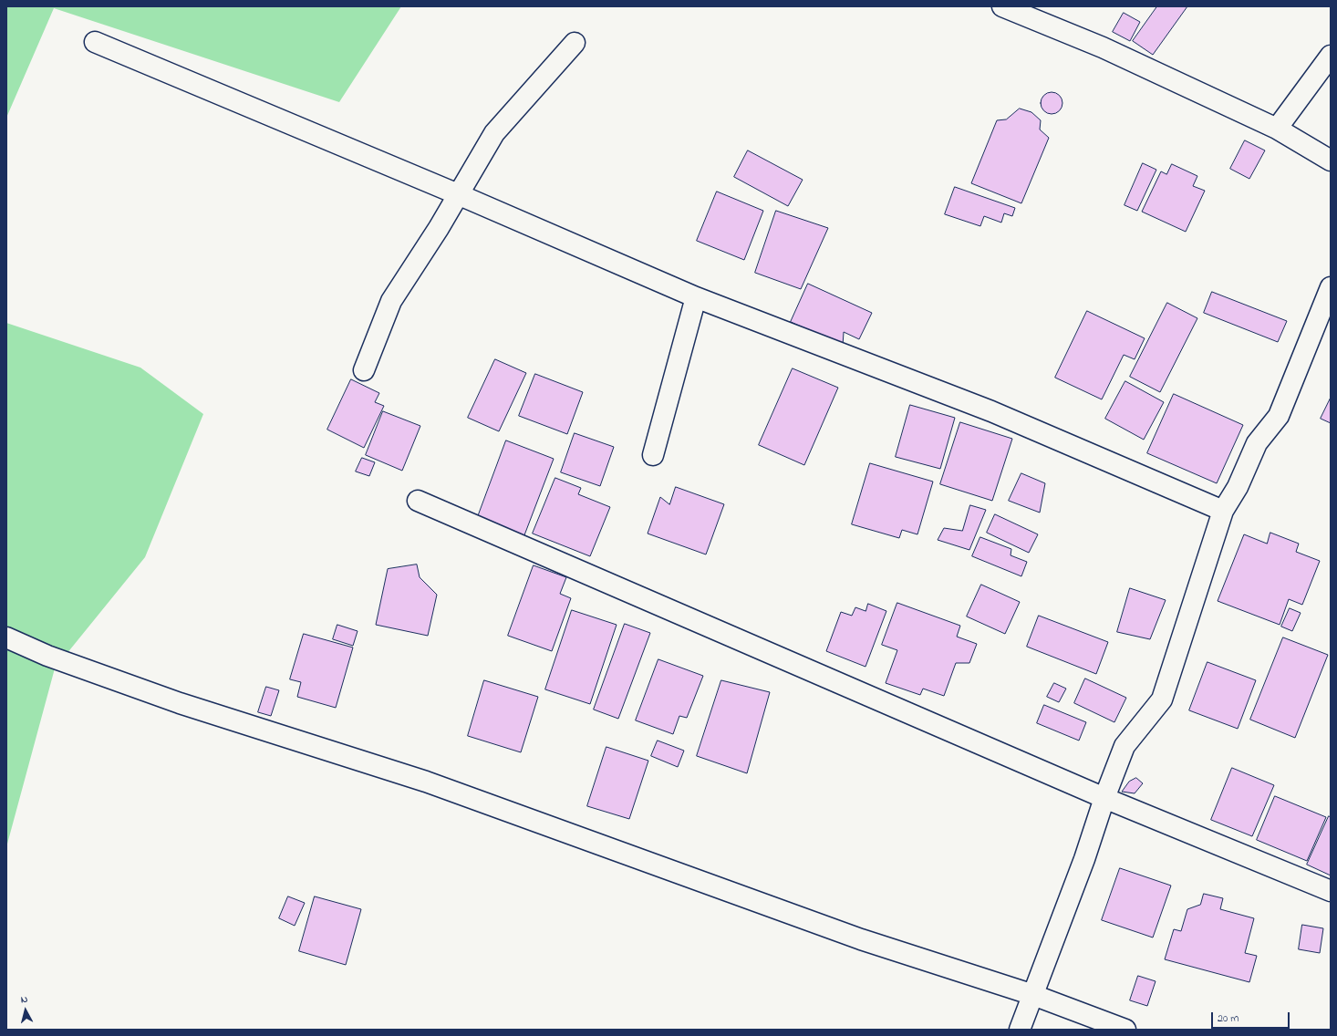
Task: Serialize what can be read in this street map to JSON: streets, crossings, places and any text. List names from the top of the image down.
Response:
{
  "scale_bar": "20 m",
  "north": "top"
}
